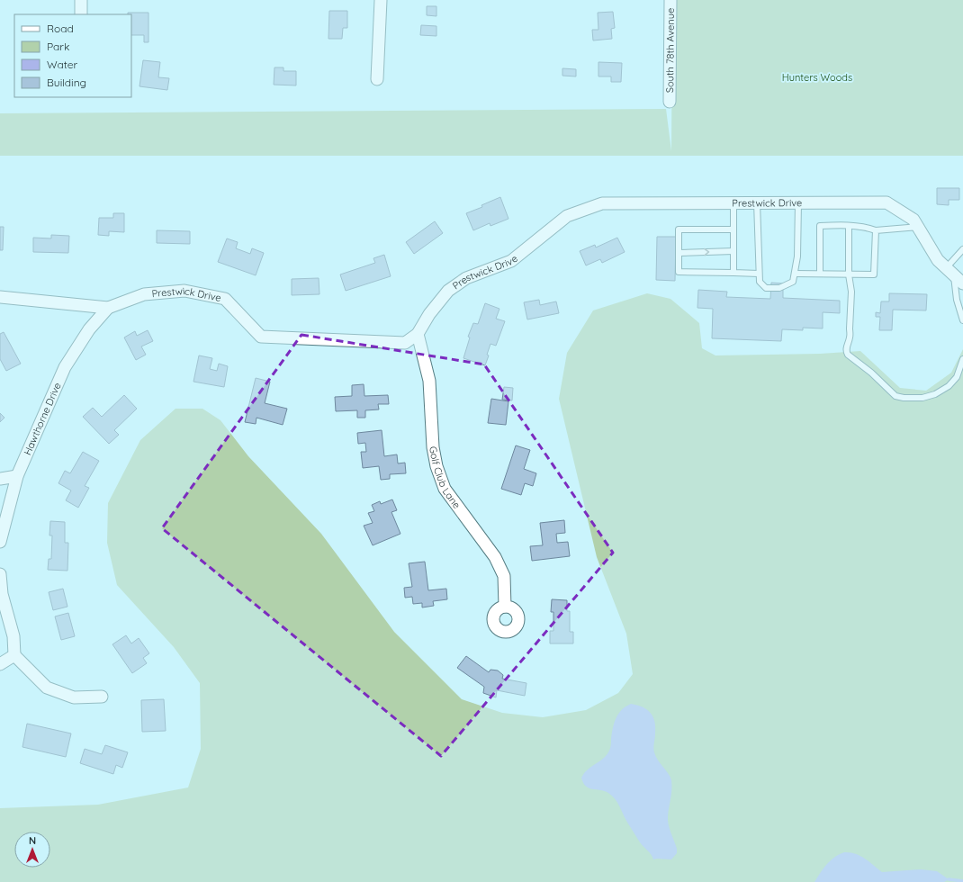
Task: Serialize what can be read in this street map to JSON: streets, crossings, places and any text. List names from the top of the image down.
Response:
{
  "streets": {
    "street": [
      "South 78th Avenue",
      "Prestwick Drive",
      "Hawthorne Drive",
      "Golf Club Lane"
    ]
  },
  "crossings": [
    ["Prestwick Drive", "Hawthorne Drive"],
    ["Prestwick Drive", "Golf Club Lane"]
  ],
  "parks": ["Hunters Woods"],
  "legend": [
    "Road",
    "Park",
    "Water",
    "Building"
  ],
  "north": "top"
}
